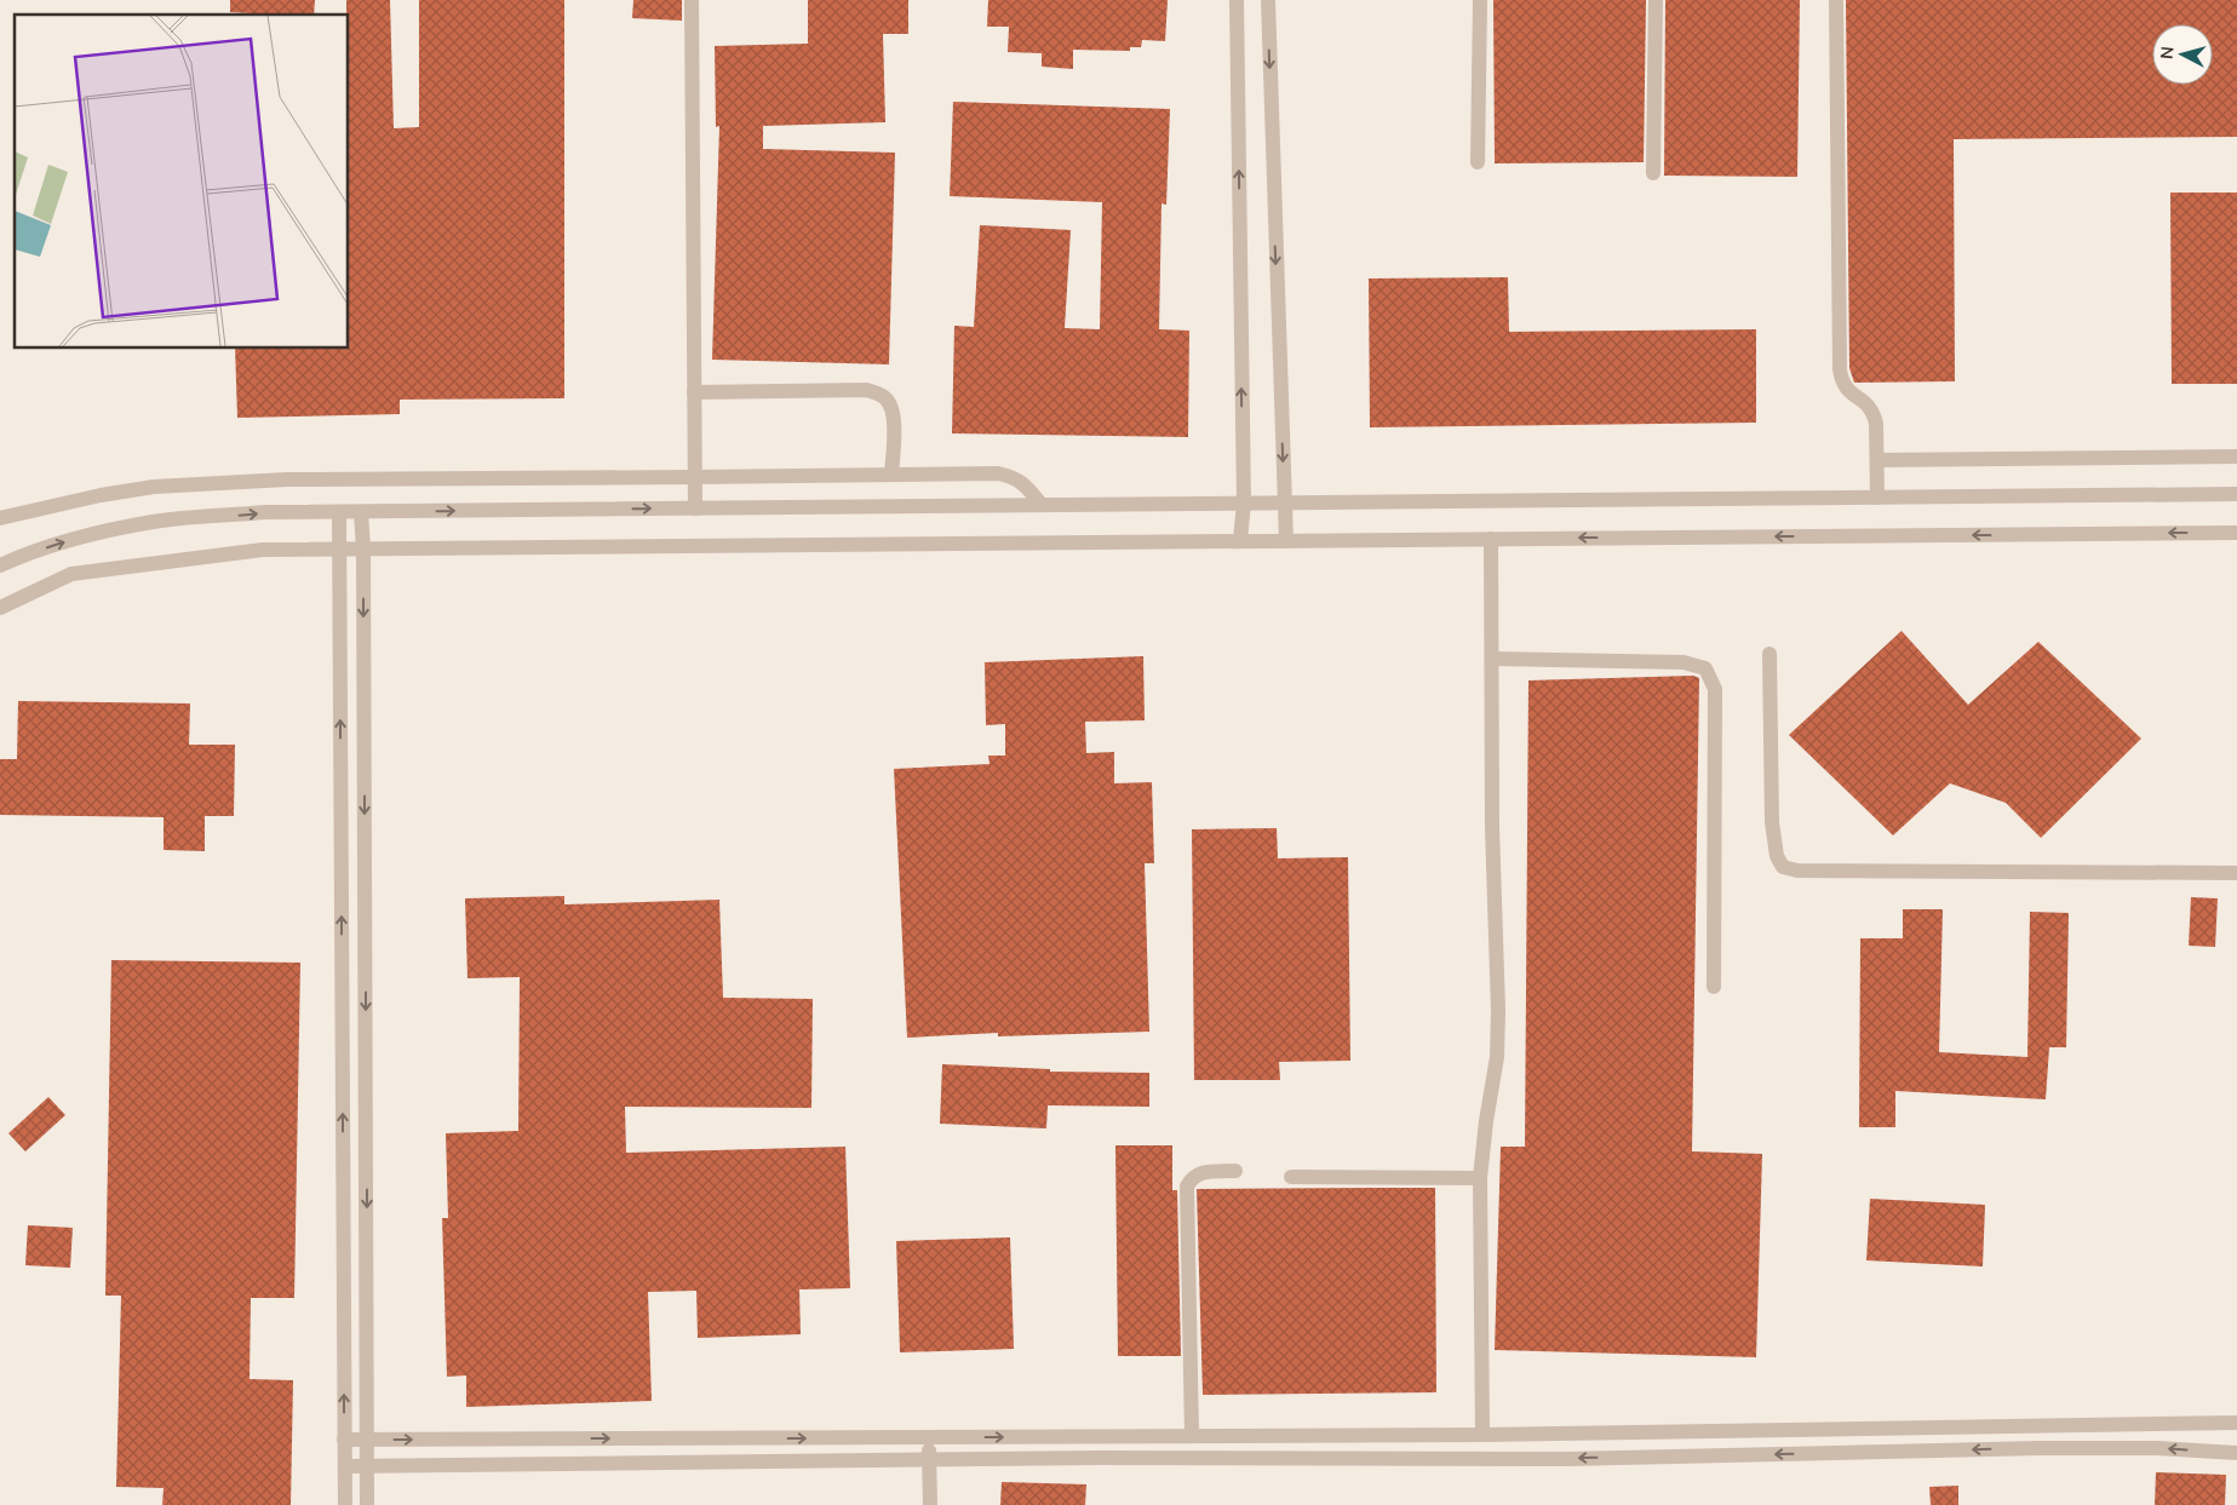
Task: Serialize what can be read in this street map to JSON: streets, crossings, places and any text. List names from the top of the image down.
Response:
{
  "north": "left"
}
